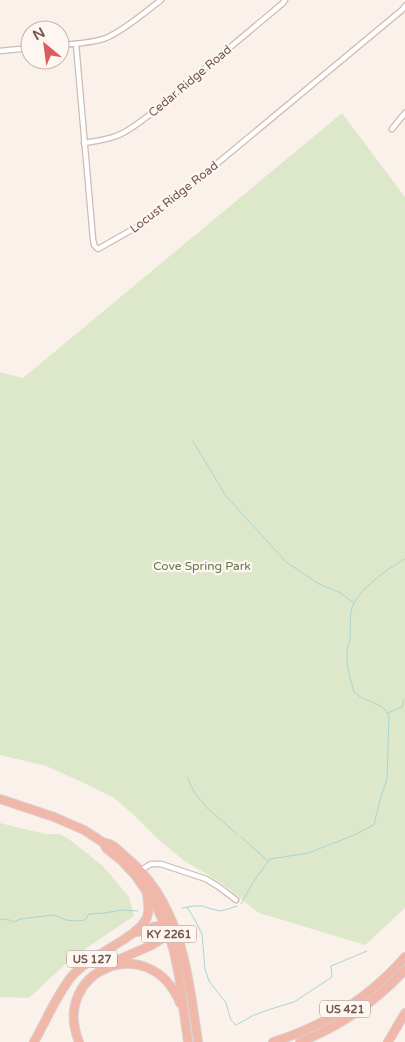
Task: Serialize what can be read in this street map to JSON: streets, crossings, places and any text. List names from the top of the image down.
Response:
{
  "streets": {
    "highway": ["KY 2261", "US 127", "US 421"],
    "street": ["Cedar Ridge Road", "Locust Ridge Road"]
  },
  "crossings": [
    ["Cedar Ridge Road", "Locust Ridge Road"],
    ["KY 2261", "US 127"]
  ],
  "parks": ["Cove Spring Park"],
  "north": "top left"
}
